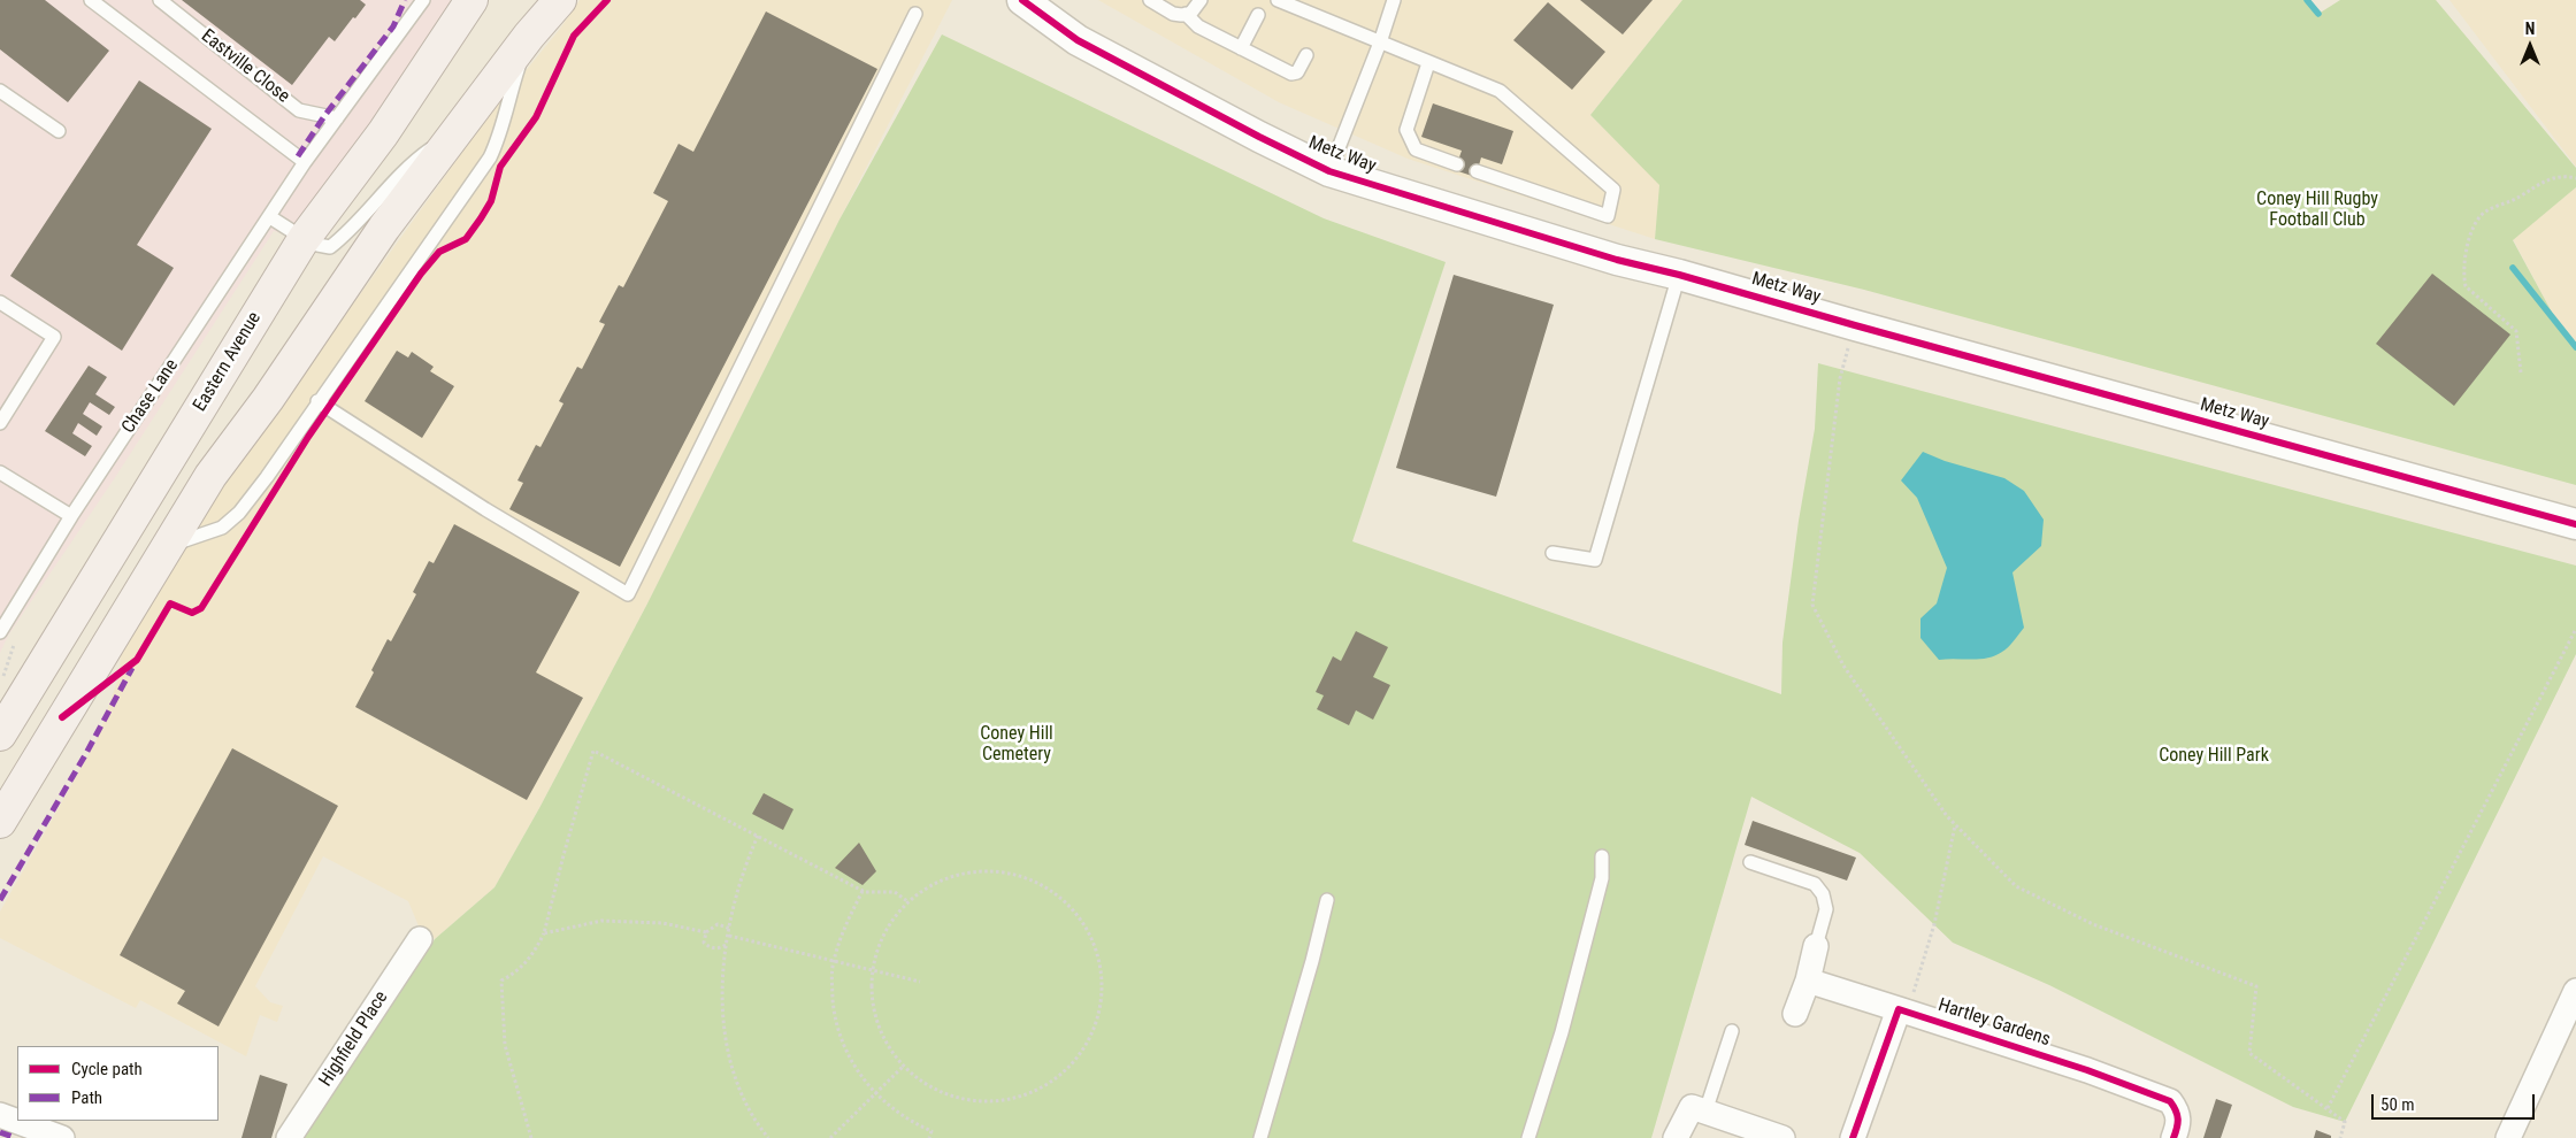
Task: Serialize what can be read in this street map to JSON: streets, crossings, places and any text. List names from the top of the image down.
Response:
{
  "streets": {
    "highway": ["Eastern Avenue"],
    "street": ["Metz Way", "Hartley Gardens", "Highfield Place"],
    "lane": ["Eastville Close", "Chase Lane"]
  },
  "crossings": [
    ["Eastville Close", "Chase Lane"]
  ],
  "parks": ["Coney Hill Rugby Football Club", "Coney Hill Cemetery", "Coney Hill Park"],
  "legend": ["Cycle path", "Path"],
  "scale_bar": "50 m",
  "north": "top"
}
